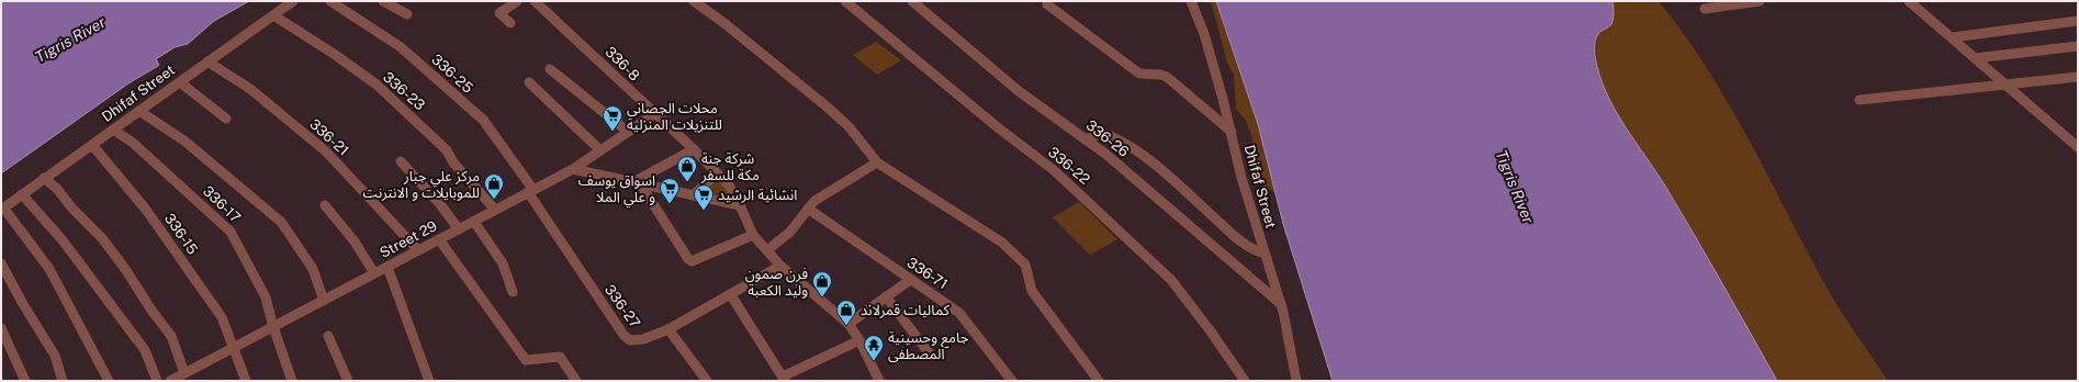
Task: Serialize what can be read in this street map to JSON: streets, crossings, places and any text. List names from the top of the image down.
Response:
{
  "streets": {
    "street": [
      "336-8",
      "336-25",
      "336-23",
      "Dhifaf Street",
      "336-21",
      "336-26",
      "336-22",
      "336-17",
      "336-15",
      "Street 29",
      "336-71",
      "336-27"
    ]
  },
  "crossings": [
    ["336-8", "Street 29"],
    ["336-8", "336-27"],
    ["336-25", "Street 29"],
    ["336-25", "336-27"],
    ["336-23", "Dhifaf Street"],
    ["336-23", "Street 29"],
    ["Dhifaf Street", "336-21"],
    ["Dhifaf Street", "336-26"],
    ["Dhifaf Street", "336-17"],
    ["Dhifaf Street", "336-15"],
    ["336-21", "Street 29"],
    ["336-17", "Street 29"],
    ["336-15", "Street 29"],
    ["Street 29", "336-27"]
  ],
  "water": ["Tigris River"],
  "places": {
    "supermarket": ["محلات الجصاني للتنزيلات المنزلية", "اسواق يوسف و علي الملا", "انشائية الرشيد"],
    "shop": [
      "شركة جنة مكة للسفر",
      "مركز علي جبار للموبايلات و الانترنت",
      "فرن صمون وليد الكعبة",
      "كماليات قمرلاند"
    ],
    "temple": ["جامع وحسينية المصطفى"]
  }
}
